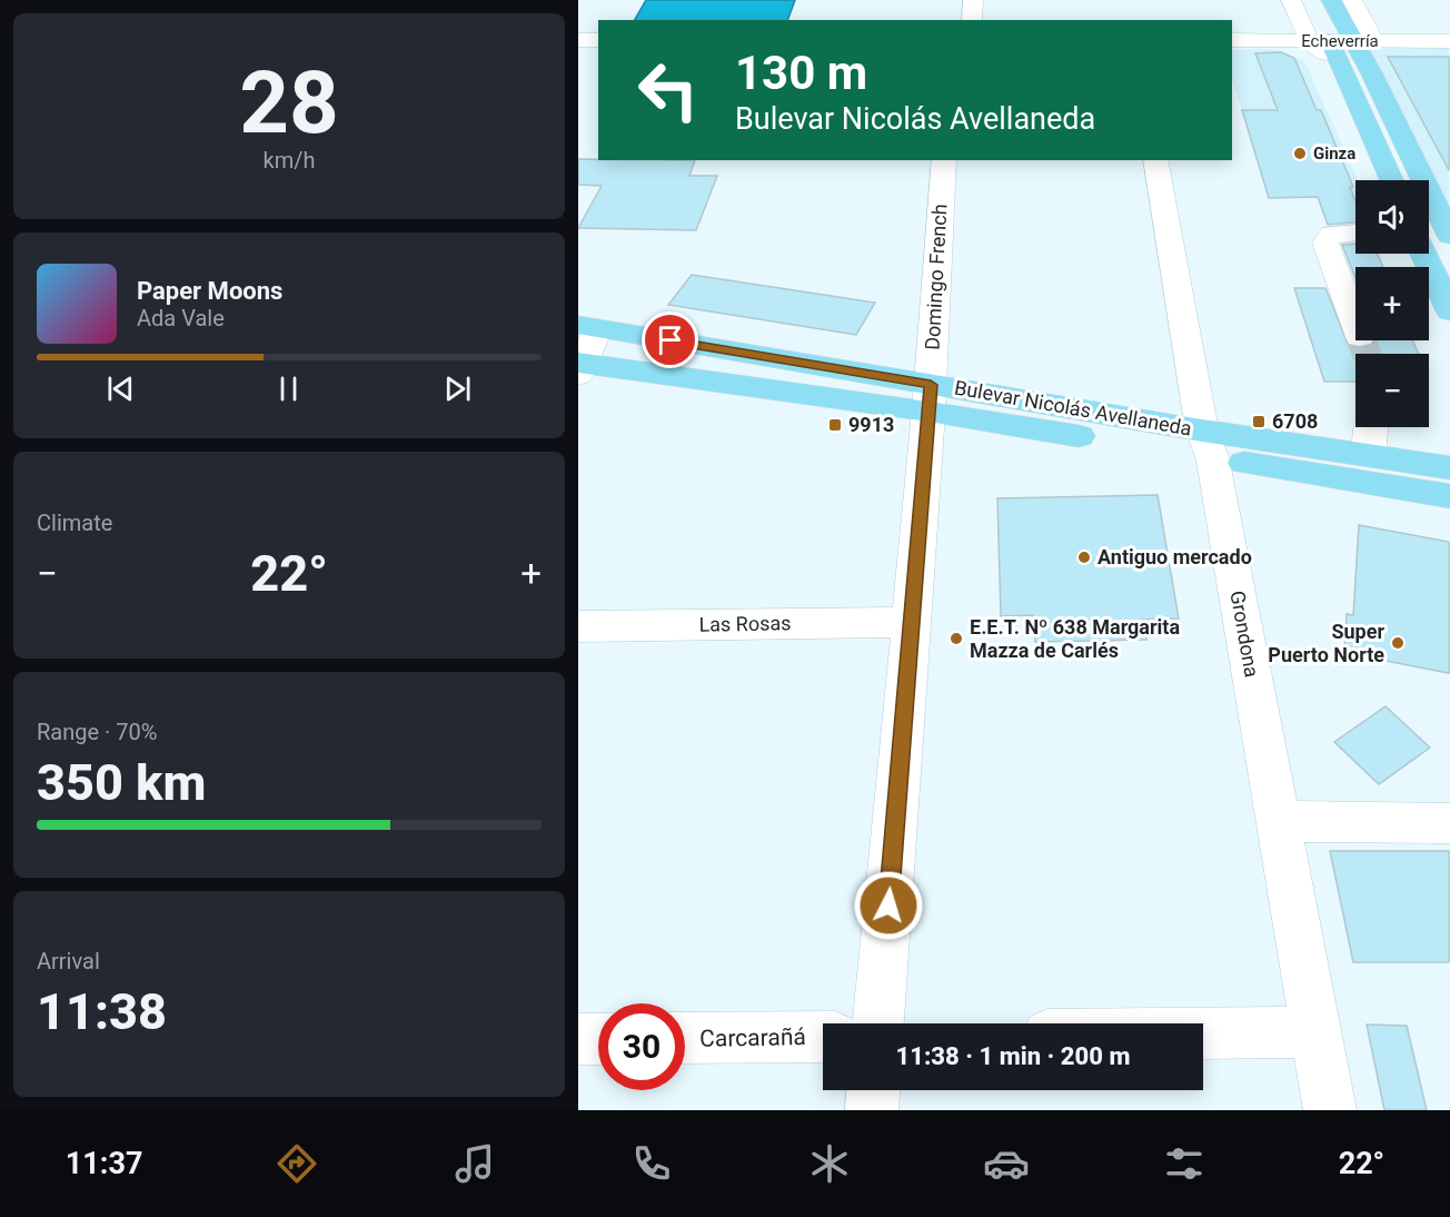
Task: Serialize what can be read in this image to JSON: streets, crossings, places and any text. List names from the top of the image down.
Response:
{
  "streets": {
    "main road": ["Bulevar Nicolás Avellaneda"],
    "street": [
      "Echeverría",
      "Domingo French",
      "Las Rosas",
      "Grondona",
      "Carcarañá"
    ]
  },
  "crossings": [
    ["Domingo French", "Bulevar Nicolás Avellaneda"],
    ["Domingo French", "Las Rosas"],
    ["Bulevar Nicolás Avellaneda", "Grondona"]
  ],
  "places": {
    "other": [
      "Ginza",
      "Antiguo mercado",
      "E.E.T. Nº 638 Margarita Mazza de Carlés",
      "Super Puerto Norte"
    ],
    "transit": ["6708", "9913"]
  },
  "page": {
    "tile": [
      ["28", "km/h"],
      "Climate",
      ["Range · 70%", "350 km"],
      ["Arrival", "11:38"]
    ],
    "turn": ["130 m", "Bulevar Nicolás Avellaneda"],
    "map_buttons": ["+", "−"],
    "song": ["Paper Moons", "Ada Vale"],
    "heat": ["−", "22°", "+"],
    "limit": "30",
    "trip": "11:38 · 1 min · 200 m",
    "tabs": ["11:37", "22°"]
  }
}
